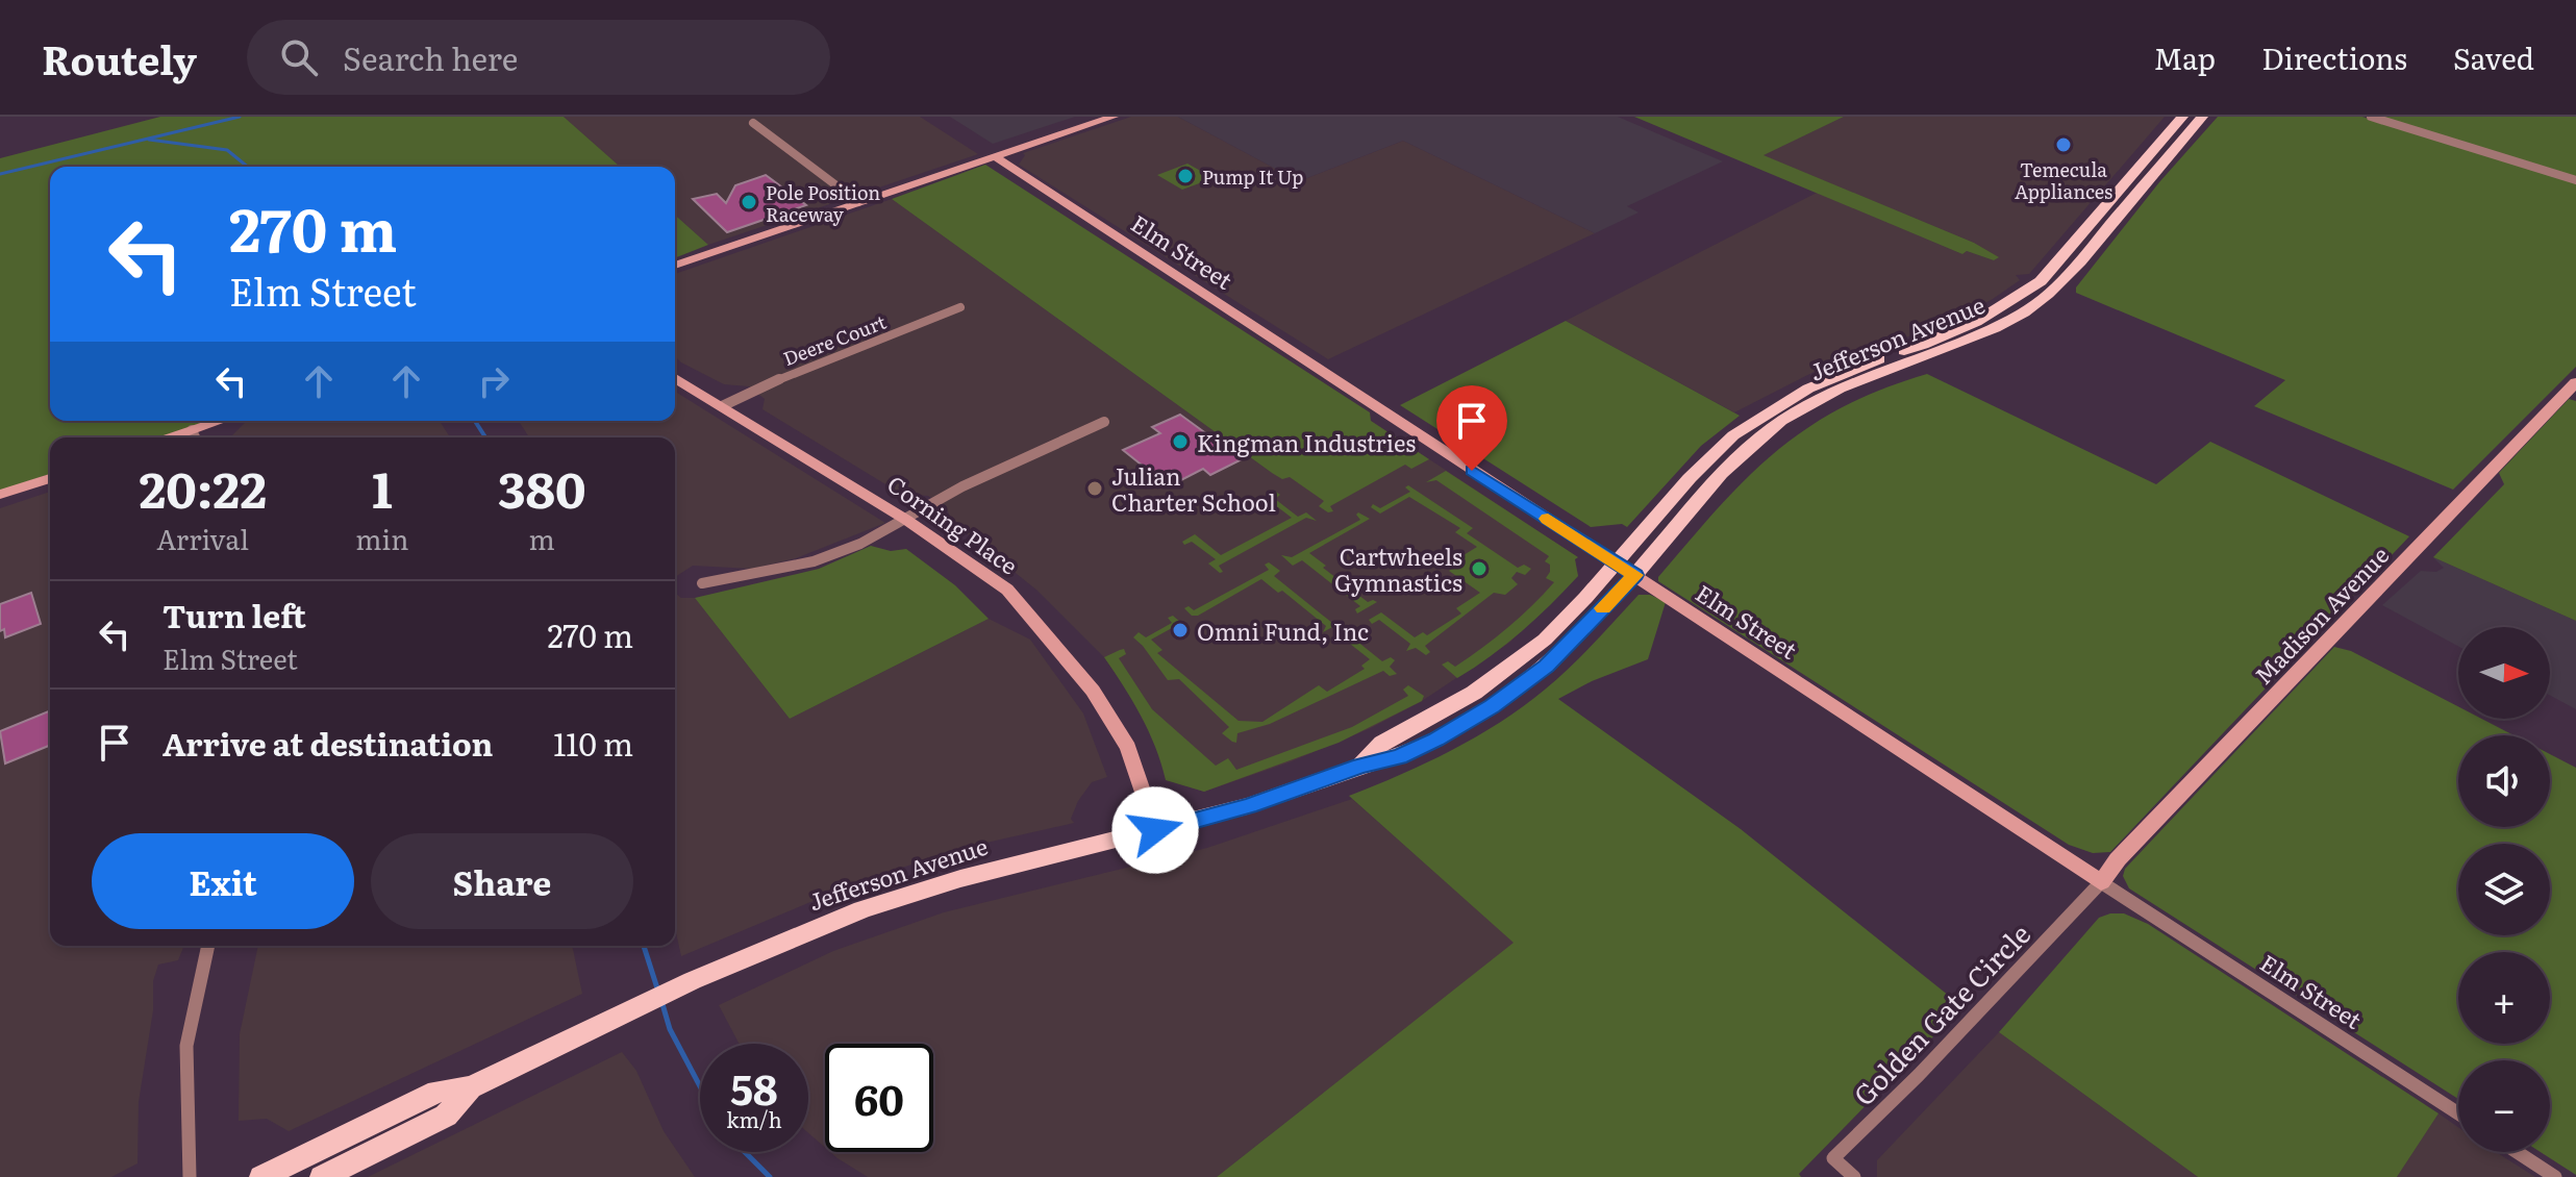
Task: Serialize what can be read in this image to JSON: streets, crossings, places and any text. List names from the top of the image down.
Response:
{
  "streets": {
    "main road": ["Jefferson Avenue"],
    "street": [
      "Elm Street",
      "Deere Court",
      "Corning Place",
      "Madison Avenue",
      "Golden Gate Circle"
    ]
  },
  "crossings": [
    ["Elm Street", "Jefferson Avenue"],
    ["Elm Street", "Madison Avenue"],
    ["Elm Street", "Golden Gate Circle"],
    ["Jefferson Avenue", "Corning Place"],
    ["Deere Court", "Corning Place"],
    ["Madison Avenue", "Golden Gate Circle"]
  ],
  "places": [
    "Temecula Appliances",
    "Pump It Up",
    "Pole Position Raceway",
    "Kingman Industries",
    "Julian Charter School",
    "Cartwheels Gymnastics",
    "Omni Fund, Inc"
  ],
  "north": "right",
  "page": {
    "header": "Routely",
    "search": "Search here",
    "nav": ["Map", "Directions", "Saved"],
    "turn": ["270 m", "Elm Street"],
    "eta": [
      "20:22",
      "Arrival",
      "1",
      "min",
      "380",
      "m"
    ],
    "list": [
      {
        "name": "Turn left",
        "note": "Elm Street",
        "value": "270 m"
      },
      {
        "name": "Arrive at destination",
        "value": "110 m"
      }
    ],
    "map_buttons": ["+", "−"],
    "buttons": ["Exit", "Share"],
    "speed": "58 km/h",
    "limit": "60"
  }
}
